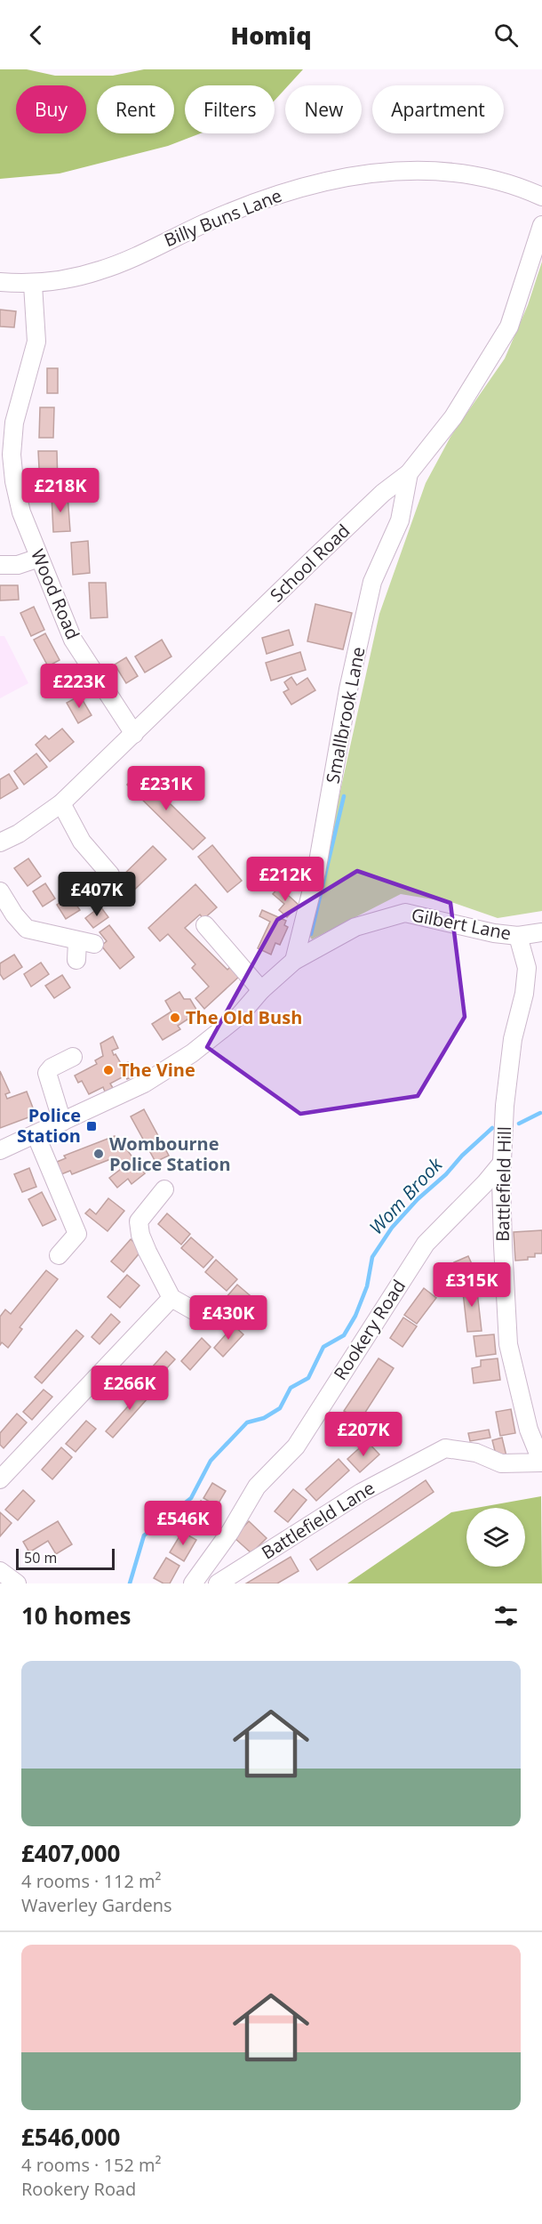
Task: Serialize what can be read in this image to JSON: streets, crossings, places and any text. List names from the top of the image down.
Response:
{
  "streets": {
    "street": [
      "Billy Buns Lane",
      "School Road",
      "Wood Road",
      "Smallbrook Lane",
      "Gilbert Lane",
      "Battlefield Hill",
      "Rookery Road",
      "Battlefield Lane"
    ]
  },
  "crossings": [
    ["Billy Buns Lane", "Wood Road"],
    ["School Road", "Wood Road"],
    ["School Road", "Smallbrook Lane"],
    ["Smallbrook Lane", "Gilbert Lane"],
    ["Gilbert Lane", "Battlefield Hill"],
    ["Battlefield Hill", "Rookery Road"],
    ["Battlefield Hill", "Battlefield Lane"]
  ],
  "water": ["Wom Brook"],
  "places": {
    "other": ["The Old Bush", "The Vine", "Wombourne Police Station"],
    "transit": ["Police Station"]
  },
  "scale_bar": "50 m",
  "page": {
    "header": "Homiq",
    "chip": [
      "Buy",
      "Rent",
      "Filters",
      "New",
      "Apartment"
    ],
    "price": [
      "£218K",
      "£223K",
      "£231K",
      "£212K",
      "£407K",
      "£315K",
      "£430K",
      "£266K",
      "£207K",
      "£546K"
    ],
    "scale": "50 m",
    "heading": "10 homes",
    "list": [
      {
        "name": "£407,000",
        "note": "4 rooms · 112 m² · Waverley Gardens"
      },
      {
        "name": "£546,000",
        "note": "4 rooms · 152 m² · Rookery Road"
      }
    ]
  }
}
